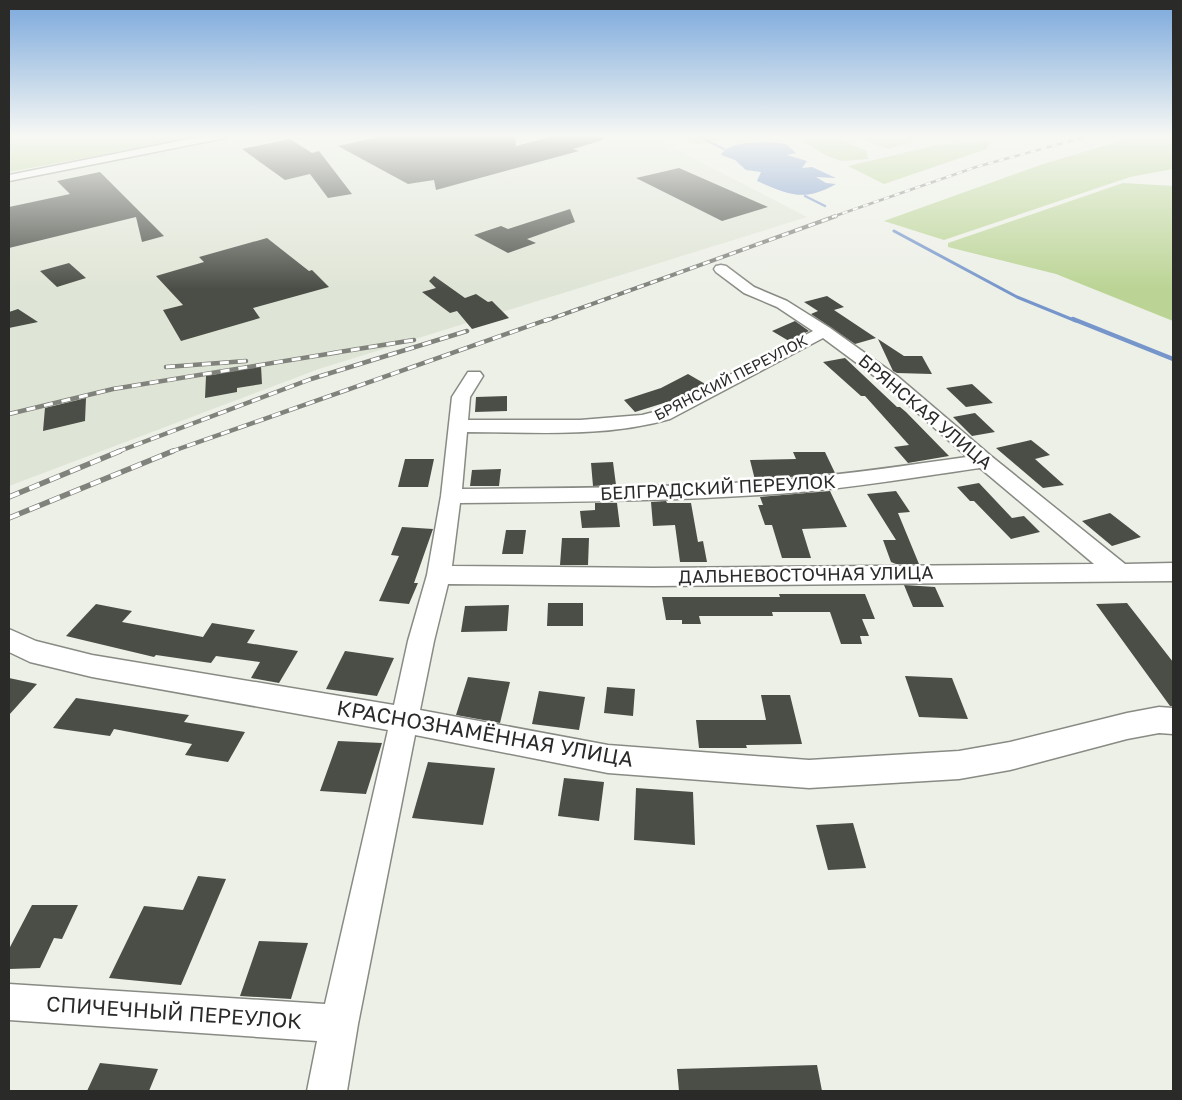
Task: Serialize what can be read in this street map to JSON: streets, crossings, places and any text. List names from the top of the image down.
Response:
{
  "streets": {
    "street": [
      "БРЯНСКИЙ ПЕРЕУЛОК",
      "БРЯНСКАЯ УЛИЦА",
      "БЕЛГРАДСКИЙ ПЕРЕУЛОК",
      "ДАЛЬНЕВОСТОЧНАЯ УЛИЦА",
      "КРАСНОЗНАМЁННАЯ УЛИЦА",
      "СПИЧЕЧНЫЙ ПЕРЕУЛОК"
    ]
  },
  "crossings": [
    ["БРЯНСКИЙ ПЕРЕУЛОК", "БРЯНСКАЯ УЛИЦА"],
    ["БРЯНСКАЯ УЛИЦА", "БЕЛГРАДСКИЙ ПЕРЕУЛОК"],
    ["БРЯНСКАЯ УЛИЦА", "ДАЛЬНЕВОСТОЧНАЯ УЛИЦА"]
  ]
}
